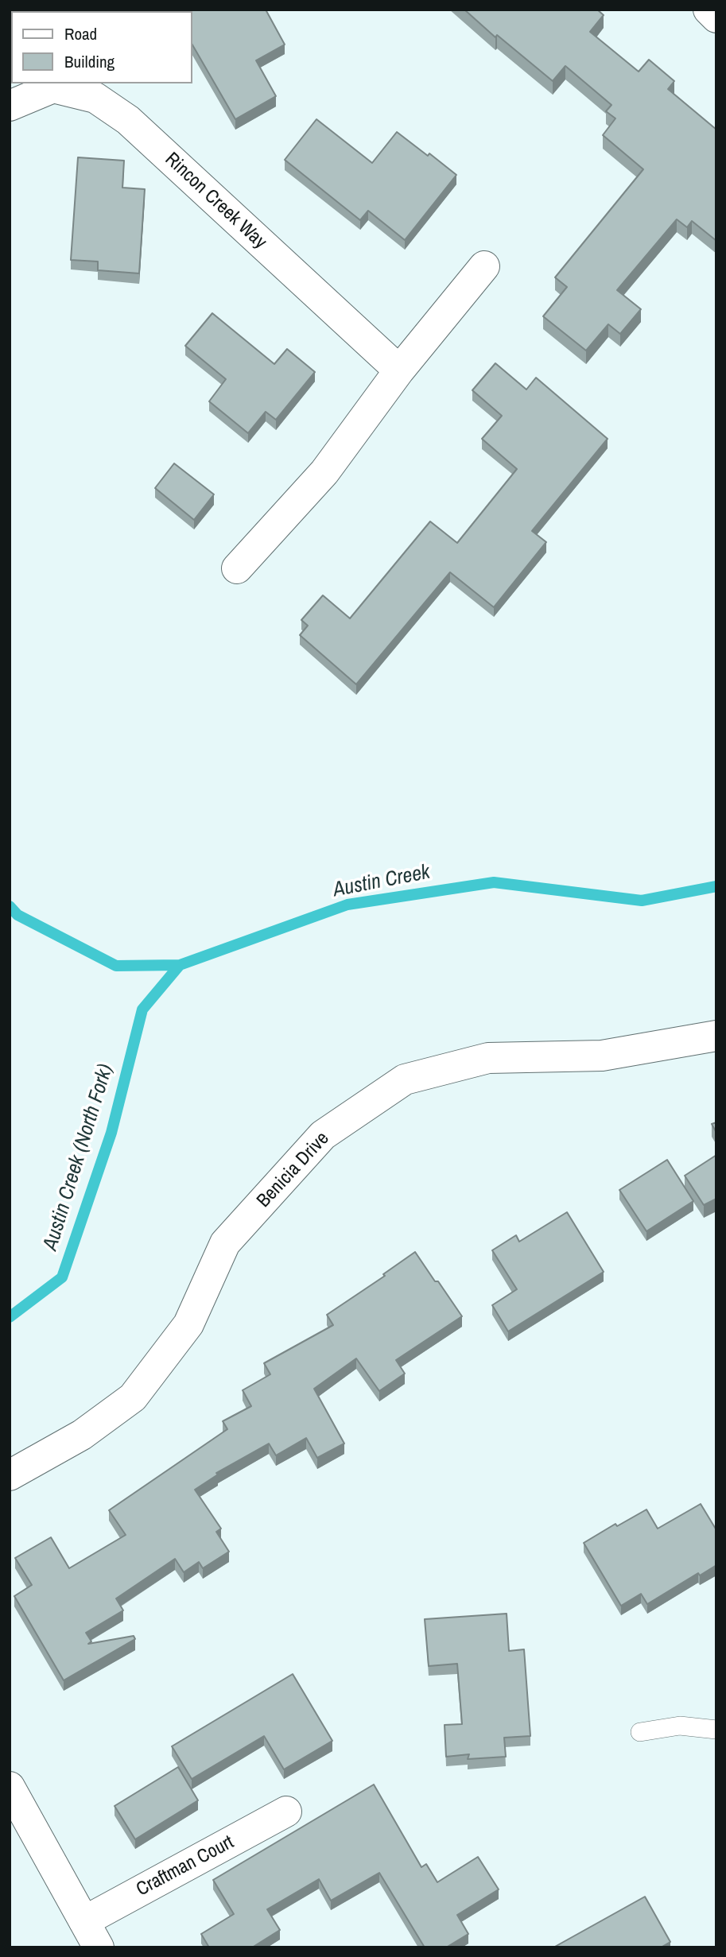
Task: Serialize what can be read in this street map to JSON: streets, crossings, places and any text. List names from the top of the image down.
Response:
{
  "streets": {
    "street": ["Rincon Creek Way", "Benicia Drive", "Craftman Court"]
  },
  "water": ["Austin Creek", "Austin Creek (North Fork)"],
  "legend": ["Road", "Building"]
}
